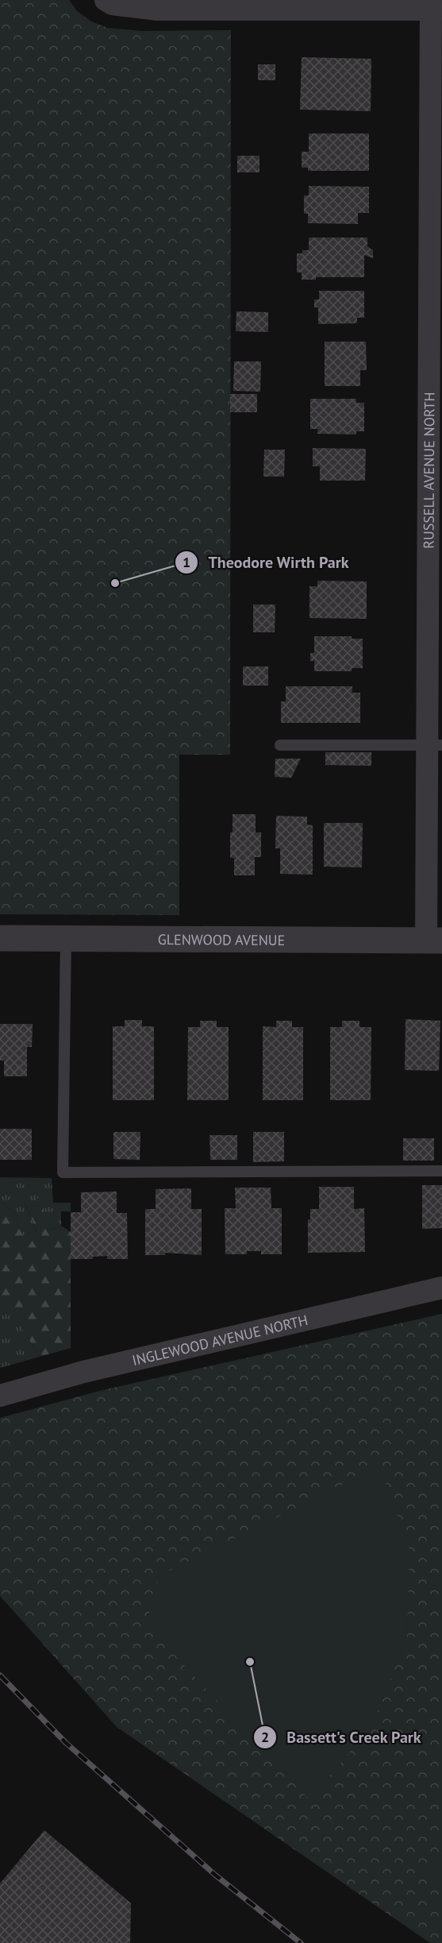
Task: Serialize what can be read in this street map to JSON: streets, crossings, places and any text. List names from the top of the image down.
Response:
{
  "streets": {
    "street": ["RUSSELL AVENUE NORTH", "GLENWOOD AVENUE", "INGLEWOOD AVENUE NORTH"]
  },
  "crossings": [
    ["RUSSELL AVENUE NORTH", "GLENWOOD AVENUE"]
  ],
  "places": ["Theodore Wirth Park", "Bassett's Creek Park"]
}
